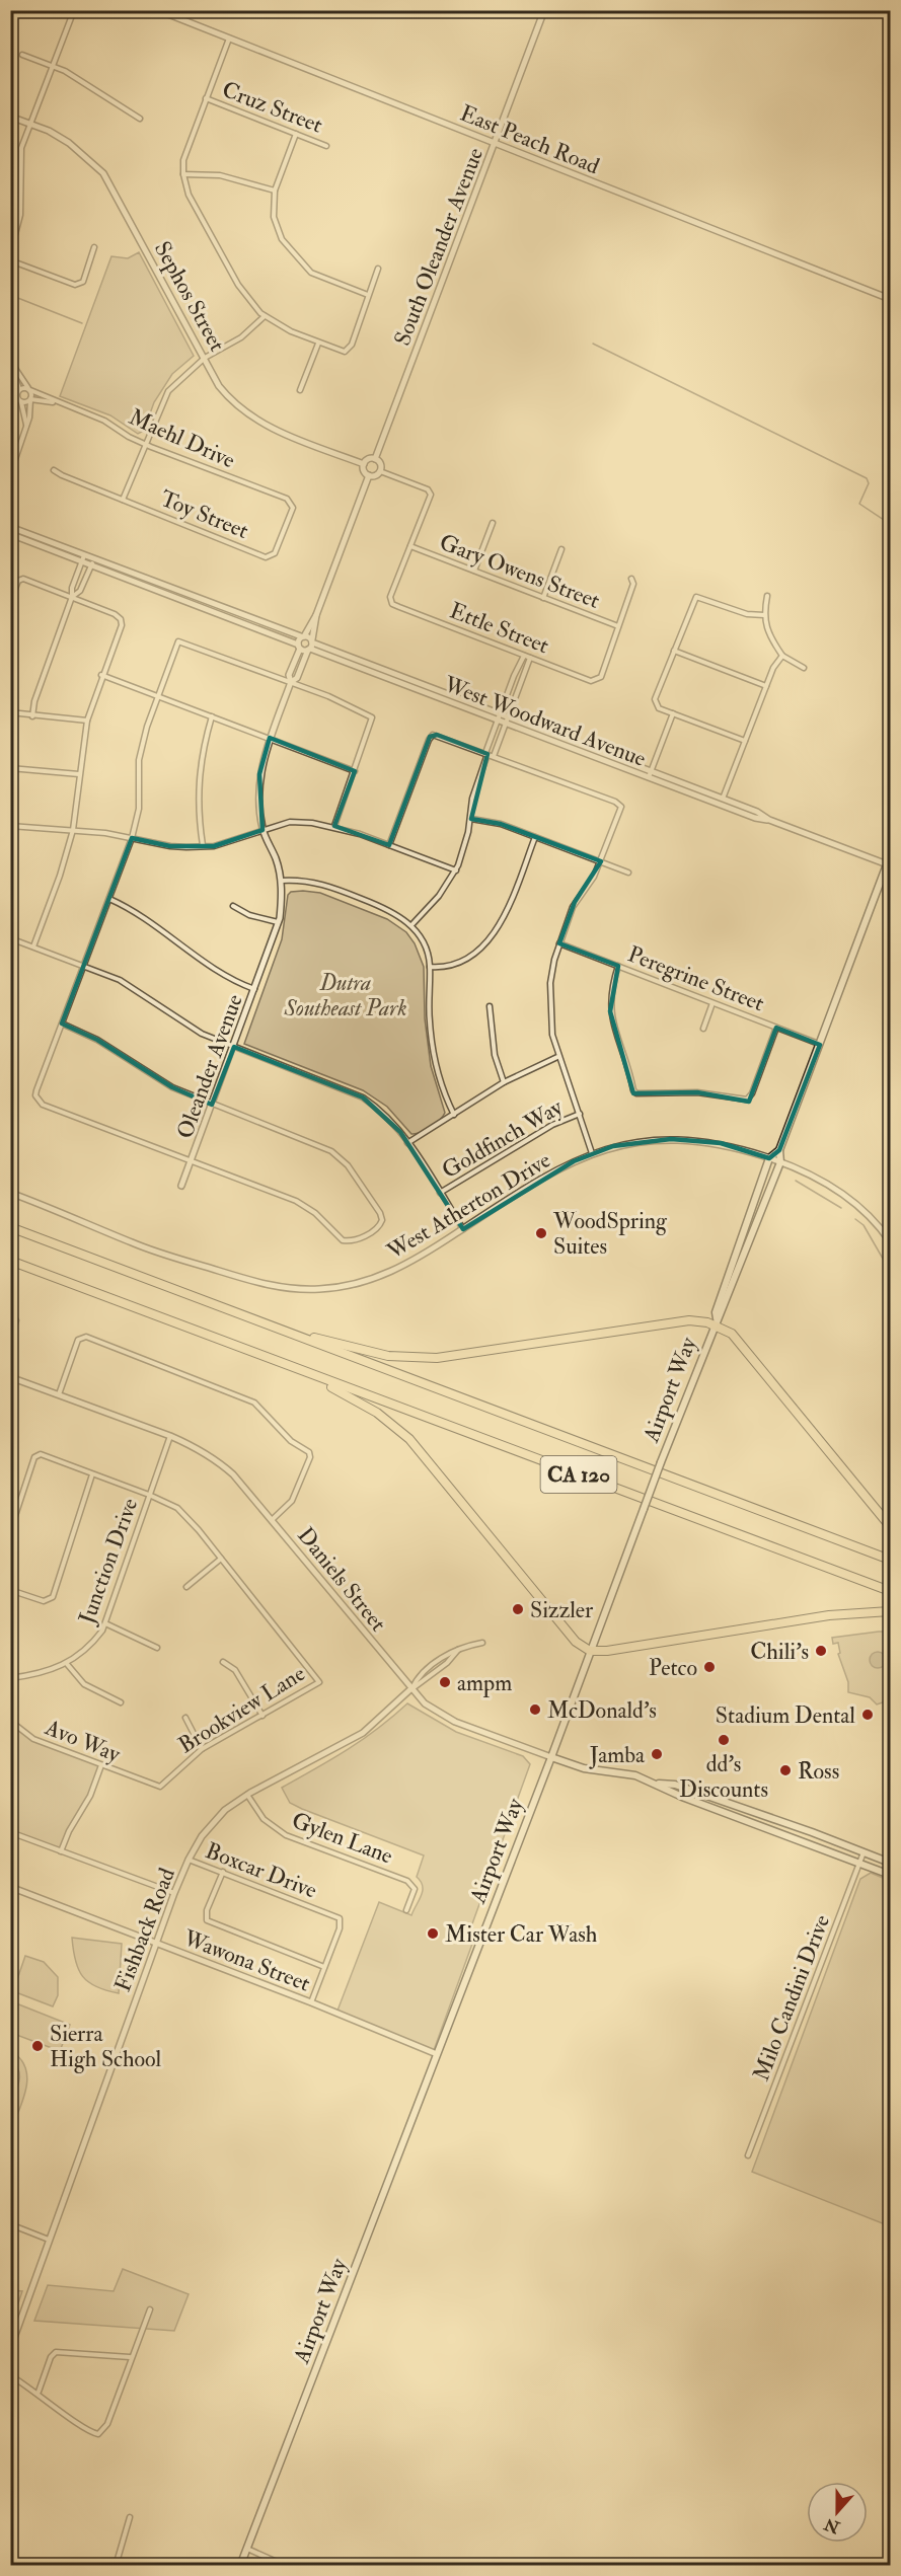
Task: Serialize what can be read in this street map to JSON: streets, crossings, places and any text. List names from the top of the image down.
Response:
{
  "streets": {
    "highway": ["CA 120"],
    "main road": ["Airport Way", "Daniels Street"],
    "street": [
      "Cruz Street",
      "East Peach Road",
      "South Oleander Avenue",
      "Sephos Street",
      "Maehl Drive",
      "Toy Street",
      "Gary Owens Street",
      "Ettle Street",
      "West Woodward Avenue",
      "Peregrine Street",
      "Oleander Avenue",
      "Goldfinch Way",
      "West Atherton Drive",
      "Junction Drive",
      "Brookview Lane",
      "Avo Way",
      "Gylen Lane",
      "Boxcar Drive",
      "Fishback Road",
      "Wawona Street",
      "Milo Candini Drive"
    ]
  },
  "crossings": [
    ["East Peach Road", "South Oleander Avenue"],
    ["South Oleander Avenue", "Sephos Street"],
    ["Maehl Drive", "Toy Street"],
    ["Gary Owens Street", "Ettle Street"],
    ["West Woodward Avenue", "Airport Way"],
    ["Peregrine Street", "Airport Way"],
    ["West Atherton Drive", "Airport Way"],
    ["Airport Way", "Daniels Street"],
    ["Airport Way", "Wawona Street"],
    ["Junction Drive", "Daniels Street"],
    ["Daniels Street", "Fishback Road"],
    ["Daniels Street", "Milo Candini Drive"],
    ["Brookview Lane", "Avo Way"],
    ["Gylen Lane", "Fishback Road"],
    ["Boxcar Drive", "Fishback Road"],
    ["Fishback Road", "Wawona Street"]
  ],
  "parks": ["Dutra Southeast Park"],
  "places": [
    "WoodSpring Suites",
    "Sizzler",
    "Chili's",
    "Petco",
    "ampm",
    "McDonald's",
    "Stadium Dental",
    "dd's Discounts",
    "Jamba",
    "Ross",
    "Mister Car Wash",
    "Sierra High School"
  ],
  "north": "bottom"
}
